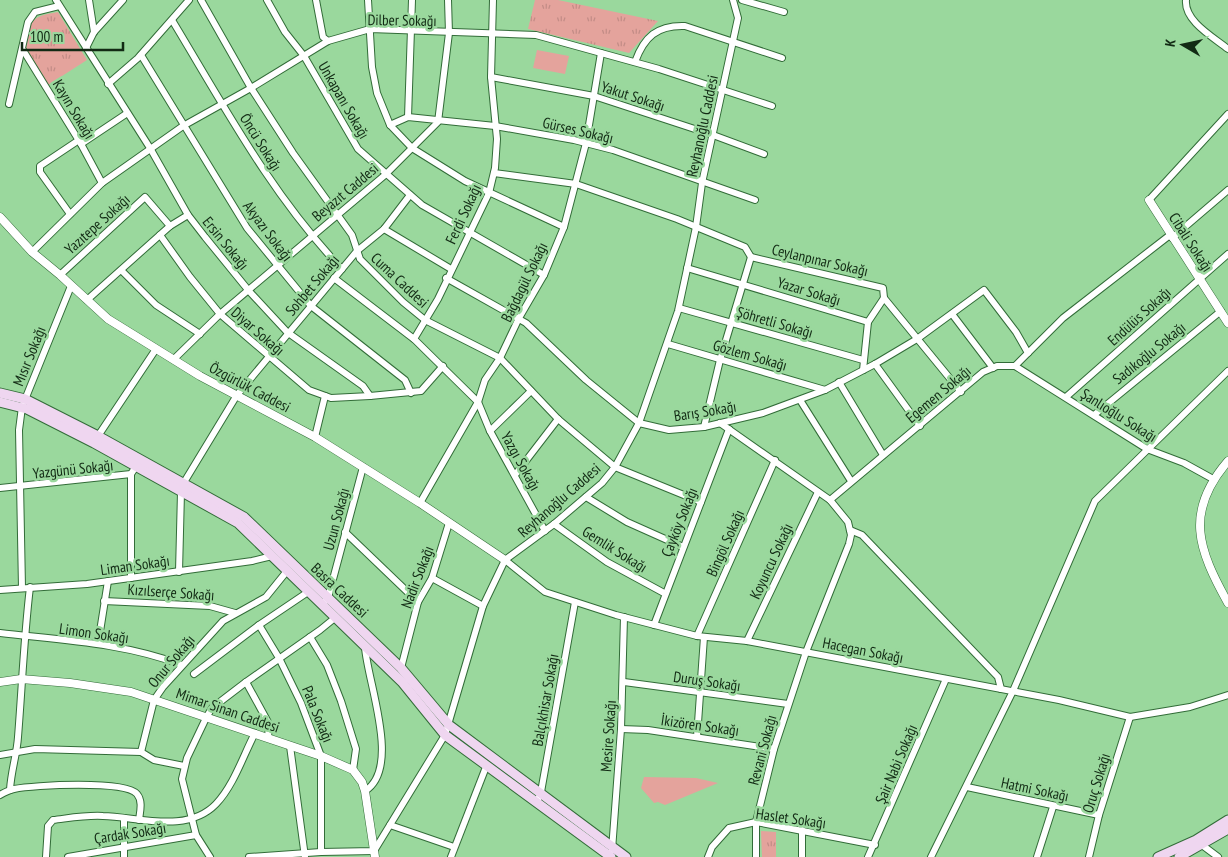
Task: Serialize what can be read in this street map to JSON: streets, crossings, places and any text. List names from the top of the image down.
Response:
{
  "streets": {
    "main road": ["Basra Caddesi"],
    "street": [
      "Dilber Sokağı",
      "Yakut Sokağı",
      "Unkapanı Sokağı",
      "Kayın Sokağı",
      "Reyhanoğlu Caddesi",
      "Gürses Sokağı",
      "Öncü Sokağı",
      "Beyazıt Caddesi",
      "Ferdi Sokağı",
      "Yazıtepe Sokağı",
      "Akyazı Sokağı",
      "Cibali Sokağı",
      "Ersin Sokağı",
      "Ceylanpınar Sokağı",
      "Cuma Caddesi",
      "Bağdagül Sokağı",
      "Sohbet Sokağı",
      "Yazar Sokağı",
      "Endülüs Sokağı",
      "Şöhretli Sokağı",
      "Diyar Sokağı",
      "Sadıkoğlu Sokağı",
      "Gözlem Sokağı",
      "Mısır Sokağı",
      "Özgürlük Caddesi",
      "Egemen Sokağı",
      "Barış Sokağı",
      "Şanlıoğlu Sokağı",
      "Yazgı Sokağı",
      "Yazgünü Sokağı",
      "Uzun Sokağı",
      "Çayköy Sokağı",
      "Bingöl Sokağı",
      "Gemlik Sokağı",
      "Koyuncu Sokağı",
      "Liman Sokağı",
      "Nadir Sokağı",
      "Kızılserçe Sokağı",
      "Limon Sokağı",
      "Hacegan Sokağı",
      "Onur Sokağı",
      "Duruş Sokağı",
      "Balçıkhisar Sokağı",
      "Mimar Sinan Caddesi",
      "Pala Sokağı",
      "İkizören Sokağı",
      "Mesire Sokağı",
      "Revani Sokağı",
      "Şair Nabi Sokağı",
      "Oruç Sokağı",
      "Hatmi Sokağı",
      "Haslet Sokağı",
      "Çardak Sokağı"
    ]
  },
  "crossings": [
    ["Dilber Sokağı", "Unkapanı Sokağı"],
    ["Dilber Sokağı", "Kayın Sokağı"],
    ["Dilber Sokağı", "Reyhanoğlu Caddesi"],
    ["Dilber Sokağı", "Öncü Sokağı"],
    ["Dilber Sokağı", "Ferdi Sokağı"],
    ["Dilber Sokağı", "Akyazı Sokağı"],
    ["Dilber Sokağı", "Ersin Sokağı"],
    ["Dilber Sokağı", "Cuma Caddesi"],
    ["Dilber Sokağı", "Bağdagül Sokağı"],
    ["Dilber Sokağı", "Özgürlük Caddesi"],
    ["Yakut Sokağı", "Reyhanoğlu Caddesi"],
    ["Yakut Sokağı", "Ferdi Sokağı"],
    ["Yakut Sokağı", "Bağdagül Sokağı"],
    ["Unkapanı Sokağı", "Beyazıt Caddesi"],
    ["Unkapanı Sokağı", "Ferdi Sokağı"],
    ["Unkapanı Sokağı", "Bağdagül Sokağı"],
    ["Unkapanı Sokağı", "Sohbet Sokağı"],
    ["Reyhanoğlu Caddesi", "Gürses Sokağı"],
    ["Reyhanoğlu Caddesi", "Cuma Caddesi"],
    ["Reyhanoğlu Caddesi", "Yazar Sokağı"],
    ["Reyhanoğlu Caddesi", "Şöhretli Sokağı"],
    ["Reyhanoğlu Caddesi", "Gözlem Sokağı"],
    ["Reyhanoğlu Caddesi", "Özgürlük Caddesi"],
    ["Reyhanoğlu Caddesi", "Barış Sokağı"],
    ["Reyhanoğlu Caddesi", "Yazgı Sokağı"],
    ["Reyhanoğlu Caddesi", "Gemlik Sokağı"],
    ["Reyhanoğlu Caddesi", "Basra Caddesi"],
    ["Reyhanoğlu Caddesi", "Hacegan Sokağı"],
    ["Gürses Sokağı", "Beyazıt Caddesi"],
    ["Gürses Sokağı", "Ferdi Sokağı"],
    ["Gürses Sokağı", "Bağdagül Sokağı"],
    ["Öncü Sokağı", "Beyazıt Caddesi"],
    ["Öncü Sokağı", "Sohbet Sokağı"],
    ["Beyazıt Caddesi", "Akyazı Sokağı"],
    ["Beyazıt Caddesi", "Ersin Sokağı"],
    ["Beyazıt Caddesi", "Cuma Caddesi"],
    ["Beyazıt Caddesi", "Diyar Sokağı"],
    ["Beyazıt Caddesi", "Özgürlük Caddesi"],
    ["Ferdi Sokağı", "Cuma Caddesi"],
    ["Ferdi Sokağı", "Barış Sokağı"],
    ["Yazıtepe Sokağı", "Özgürlük Caddesi"],
    ["Akyazı Sokağı", "Sohbet Sokağı"],
    ["Cibali Sokağı", "Endülüs Sokağı"],
    ["Cibali Sokağı", "Sadıkoğlu Sokağı"],
    ["Ersin Sokağı", "Sohbet Sokağı"],
    ["Ersin Sokağı", "Diyar Sokağı"],
    ["Cuma Caddesi", "Bağdagül Sokağı"],
    ["Cuma Caddesi", "Sohbet Sokağı"],
    ["Cuma Caddesi", "Çayköy Sokağı"],
    ["Bağdagül Sokağı", "Özgürlük Caddesi"],
    ["Bağdagül Sokağı", "Barış Sokağı"],
    ["Bağdagül Sokağı", "Yazgı Sokağı"],
    ["Sohbet Sokağı", "Diyar Sokağı"],
    ["Sohbet Sokağı", "Özgürlük Caddesi"],
    ["Sohbet Sokağı", "Basra Caddesi"],
    ["Endülüs Sokağı", "Şanlıoğlu Sokağı"],
    ["Sadıkoğlu Sokağı", "Şanlıoğlu Sokağı"],
    ["Gözlem Sokağı", "Barış Sokağı"],
    ["Mısır Sokağı", "Özgürlük Caddesi"],
    ["Mısır Sokağı", "Yazgünü Sokağı"],
    ["Mısır Sokağı", "Liman Sokağı"],
    ["Mısır Sokağı", "Basra Caddesi"],
    ["Özgürlük Caddesi", "Uzun Sokağı"],
    ["Özgürlük Caddesi", "Nadir Sokağı"],
    ["Özgürlük Caddesi", "Hacegan Sokağı"],
    ["Egemen Sokağı", "Şanlıoğlu Sokağı"],
    ["Yazgünü Sokağı", "Basra Caddesi"],
    ["Uzun Sokağı", "Basra Caddesi"],
    ["Çayköy Sokağı", "Gemlik Sokağı"],
    ["Çayköy Sokağı", "Hacegan Sokağı"],
    ["Bingöl Sokağı", "Hacegan Sokağı"],
    ["Koyuncu Sokağı", "Hacegan Sokağı"],
    ["Liman Sokağı", "Basra Caddesi"],
    ["Nadir Sokağı", "Basra Caddesi"],
    ["Basra Caddesi", "Onur Sokağı"],
    ["Basra Caddesi", "Balçıkhisar Sokağı"],
    ["Basra Caddesi", "Mesire Sokağı"],
    ["Kızılserçe Sokağı", "Onur Sokağı"],
    ["Limon Sokağı", "Onur Sokağı"],
    ["Hacegan Sokağı", "Balçıkhisar Sokağı"],
    ["Hacegan Sokağı", "Mesire Sokağı"],
    ["Hacegan Sokağı", "Revani Sokağı"],
    ["Hacegan Sokağı", "Şair Nabi Sokağı"],
    ["Hacegan Sokağı", "Oruç Sokağı"],
    ["Onur Sokağı", "Mimar Sinan Caddesi"],
    ["Duruş Sokağı", "Mesire Sokağı"],
    ["Duruş Sokağı", "Revani Sokağı"],
    ["Mimar Sinan Caddesi", "Pala Sokağı"],
    ["İkizören Sokağı", "Mesire Sokağı"],
    ["İkizören Sokağı", "Revani Sokağı"],
    ["Revani Sokağı", "Haslet Sokağı"],
    ["Şair Nabi Sokağı", "Haslet Sokağı"],
    ["Oruç Sokağı", "Hatmi Sokağı"]
  ],
  "scale_bar": "100 m",
  "north": "left"
}
